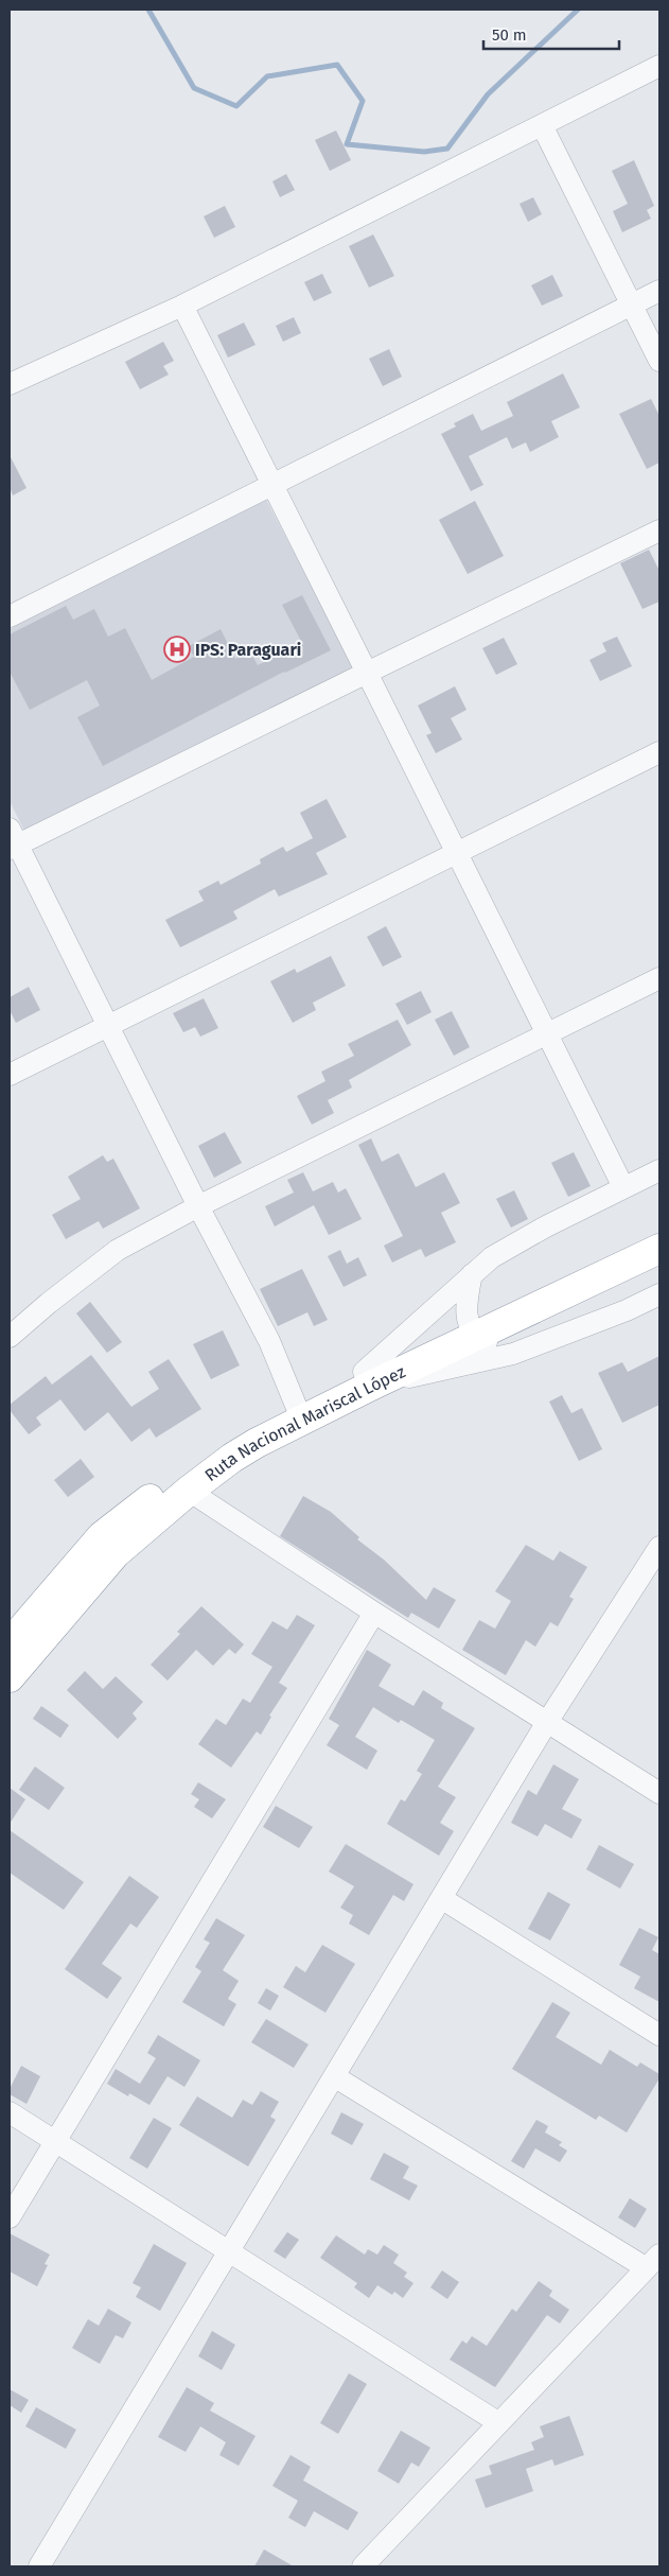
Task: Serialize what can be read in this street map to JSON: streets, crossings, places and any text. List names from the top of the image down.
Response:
{
  "streets": {
    "highway": ["Ruta Nacional Mariscal López"]
  },
  "places": {
    "hospital": ["IPS: Paraguari"]
  },
  "scale_bar": "50 m"
}
